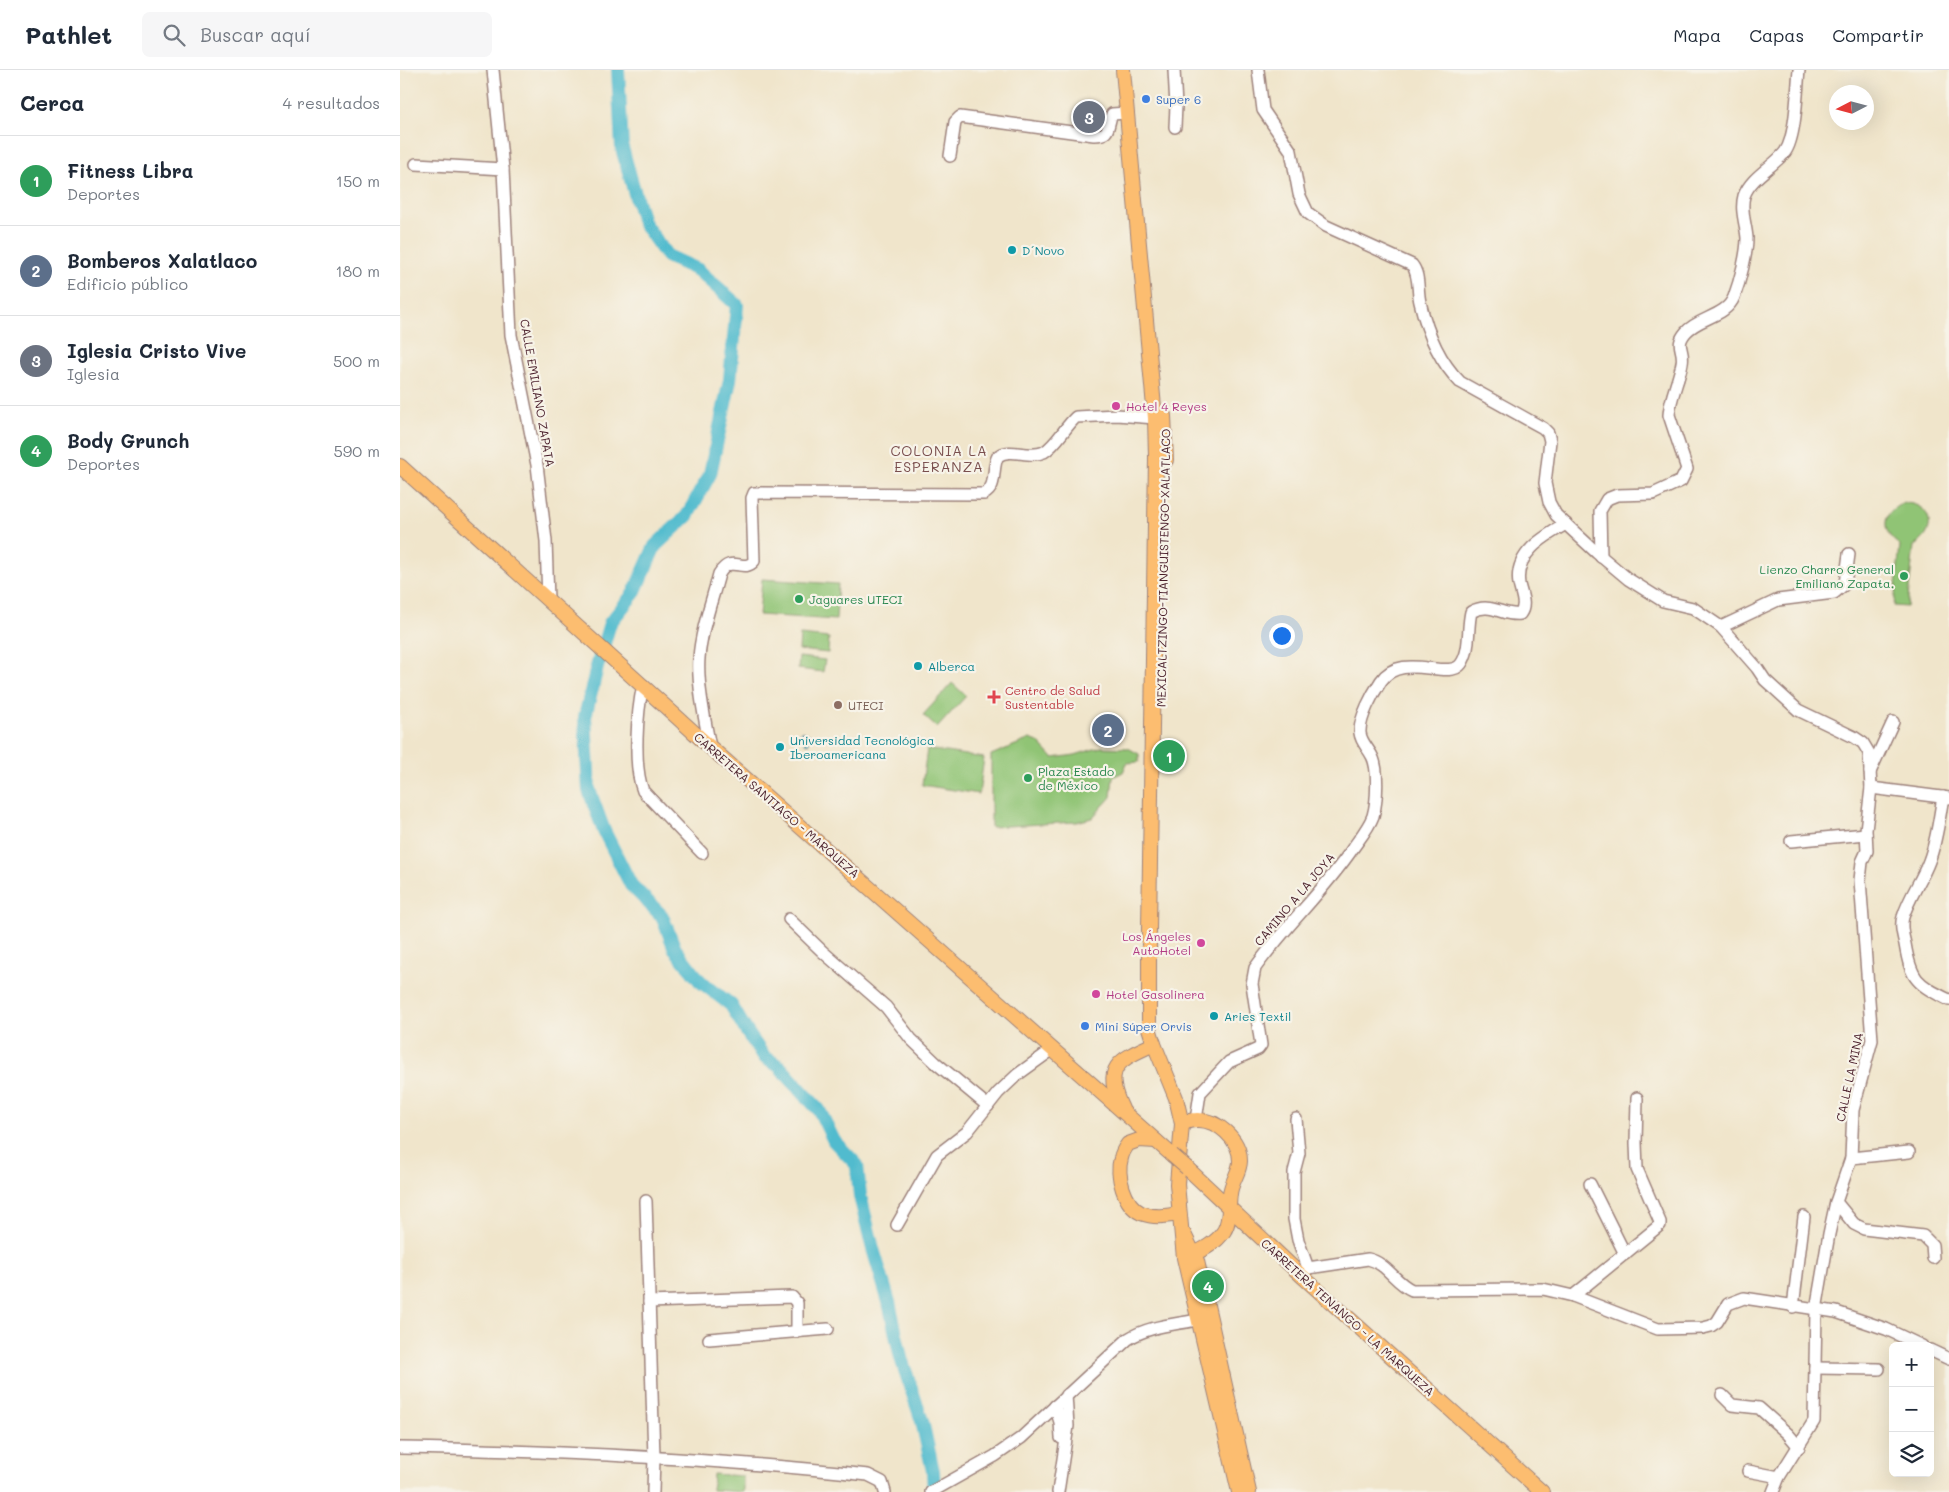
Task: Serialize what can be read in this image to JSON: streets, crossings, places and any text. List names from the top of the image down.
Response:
{
  "streets": {
    "main road": ["MEXICALTZINGO-TIANGUISTENGO-XALATLACO", "CARRETERA SANTIAGO - MARQUEZA", "CARRETERA TENANGO - LA MARQUEZA"],
    "street": ["CALLE EMILIANO ZAPATA", "CAMINO A LA JOYA", "CALLE LA MINA"]
  },
  "crossings": [
    ["CALLE EMILIANO ZAPATA", "CARRETERA SANTIAGO - MARQUEZA"],
    ["CARRETERA SANTIAGO - MARQUEZA", "CARRETERA TENANGO - LA MARQUEZA"],
    ["CAMINO A LA JOYA", "CALLE LA MINA"]
  ],
  "districts": ["COLONIA LA ESPERANZA"],
  "places": {
    "other": [
      "Super 6",
      "D´Novo",
      "Hotel 4 Reyes",
      "Lienzo Charro General Emiliano Zapata.",
      "Jaguares UTECI",
      "Alberca",
      "UTECI",
      "Universidad Tecnológica Iberoamericana",
      "Plaza Estado de México",
      "Los Ángeles AutoHotel",
      "Hotel Gasolinera",
      "Aries Textil",
      "Mini Súper Orvis"
    ],
    "health": ["Centro de Salud Sustentable"]
  },
  "north": "left",
  "page": {
    "header": "Pathlet",
    "search": "Buscar aquí",
    "nav": ["Mapa", "Capas", "Compartir"],
    "heading": ["Cerca", "4 resultados"],
    "pins": [
      "3",
      "2",
      "1",
      "4"
    ],
    "list": [
      {
        "mark": "1",
        "name": "Fitness Libra",
        "note": "Deportes",
        "value": "150 m"
      },
      {
        "mark": "2",
        "name": "Bomberos Xalatlaco",
        "note": "Edificio público",
        "value": "180 m"
      },
      {
        "mark": "3",
        "name": "Iglesia Cristo Vive",
        "note": "Iglesia",
        "value": "500 m"
      },
      {
        "mark": "4",
        "name": "Body Grunch",
        "note": "Deportes",
        "value": "590 m"
      }
    ],
    "map_buttons": ["+", "−"]
  }
}
